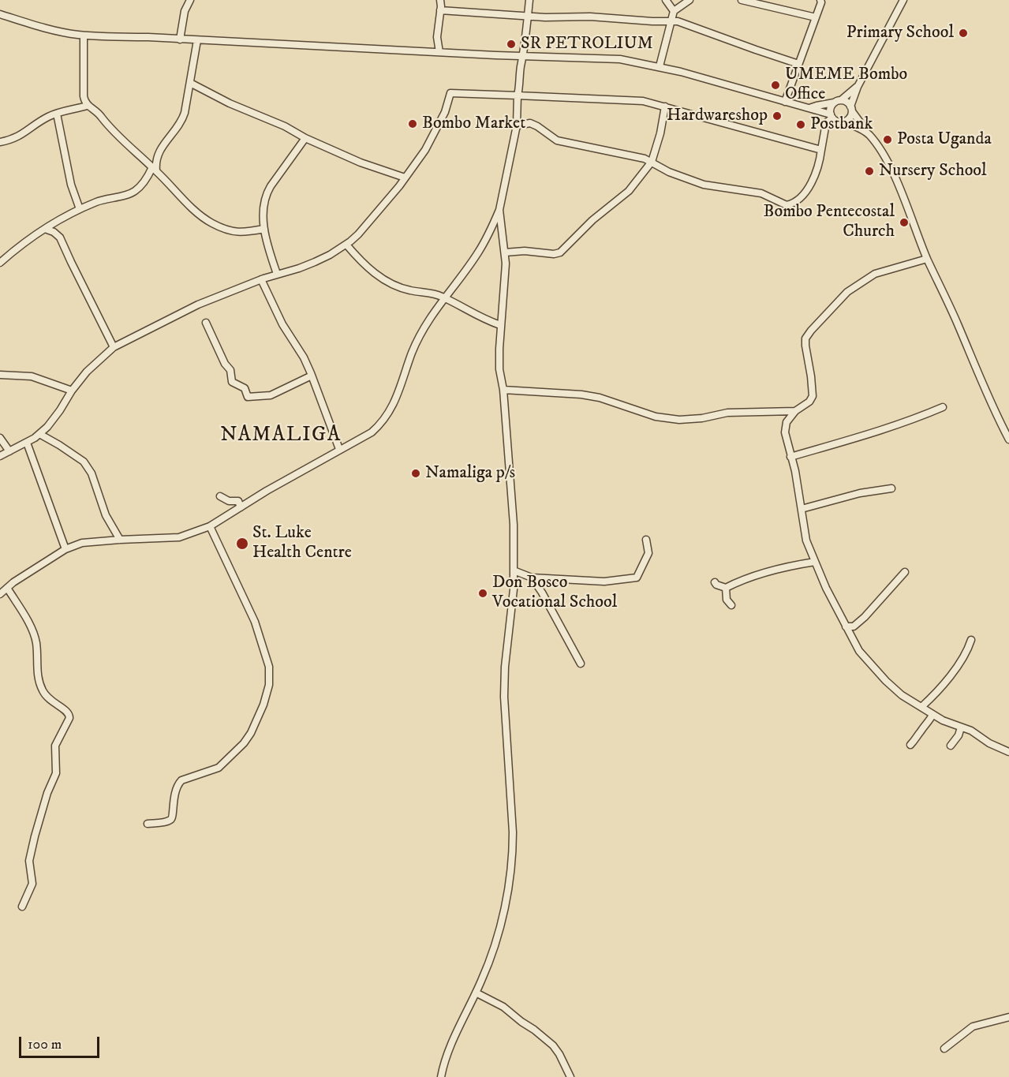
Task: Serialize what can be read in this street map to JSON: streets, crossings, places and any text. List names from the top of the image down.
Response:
{
  "districts": ["NAMALIGA"],
  "places": [
    "Primary School",
    "SR PETROLIUM",
    "UMEME Bombo Office",
    "Hardwareshop",
    "Bombo Market",
    "Postbank",
    "Posta Uganda",
    "Nursery School",
    "Bombo Pentecostal Church",
    "Namaliga p/s",
    "St. Luke Health Centre",
    "Don Bosco Vocational School"
  ],
  "scale_bar": "100 m"
}
